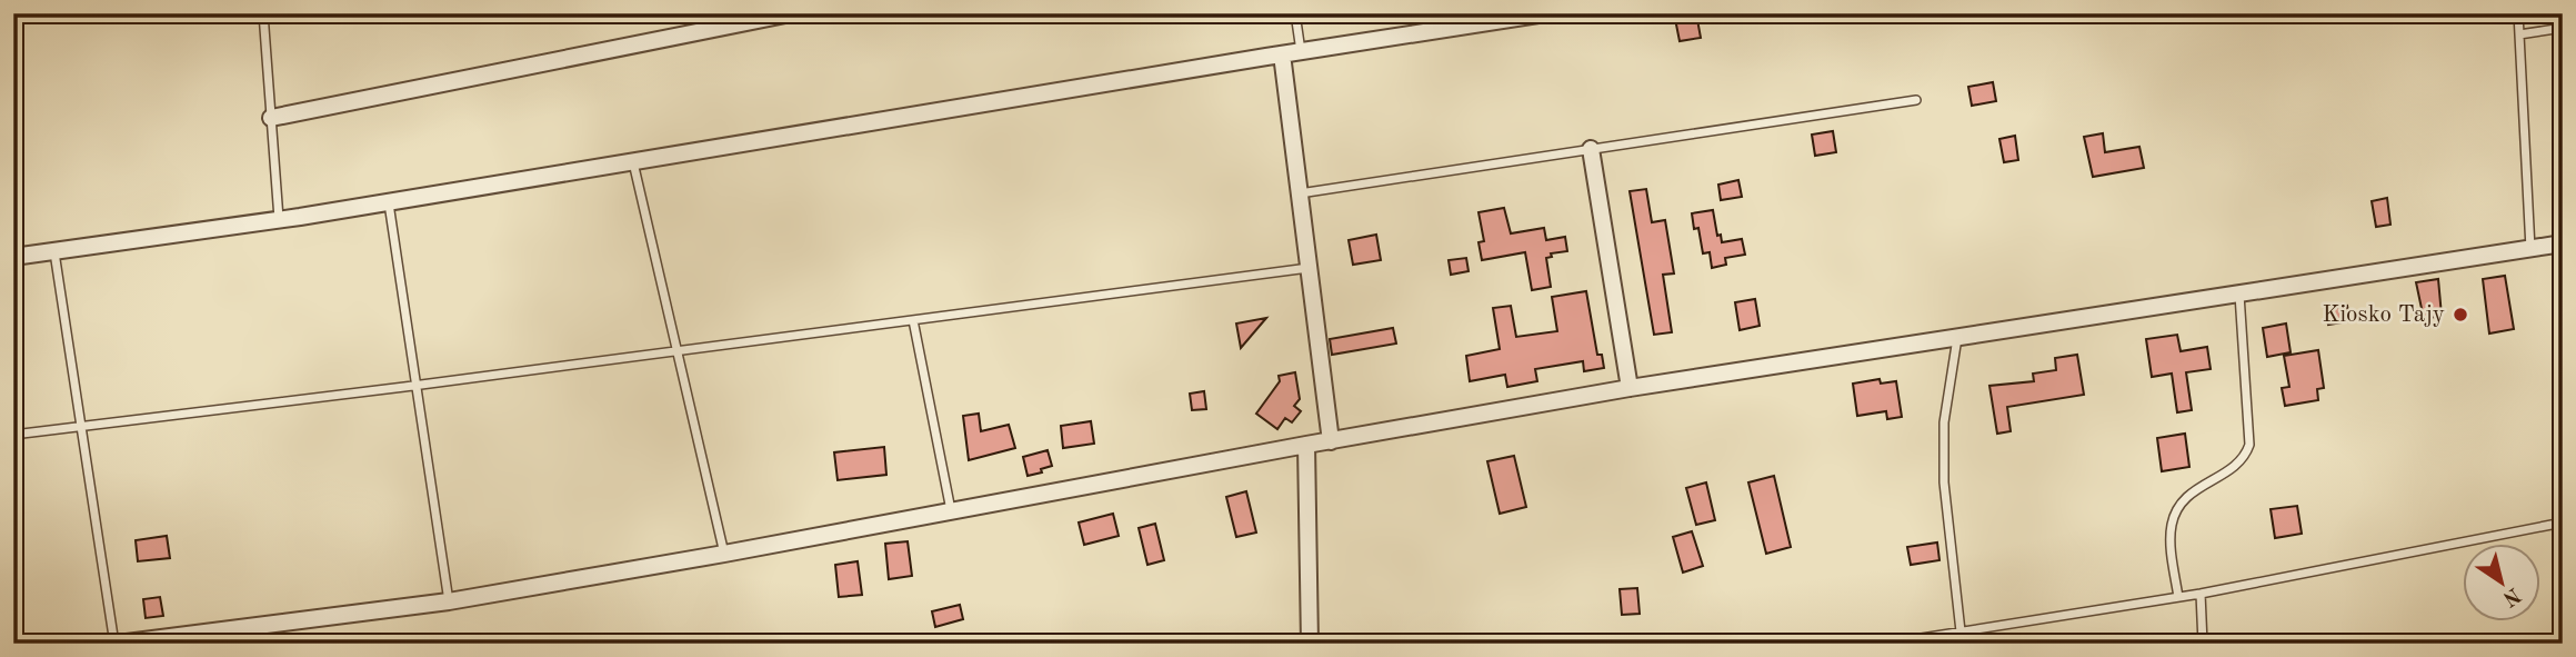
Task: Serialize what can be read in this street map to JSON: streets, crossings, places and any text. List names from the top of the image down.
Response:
{
  "places": ["Kiosko Tajy"],
  "north": "bottom right"
}
